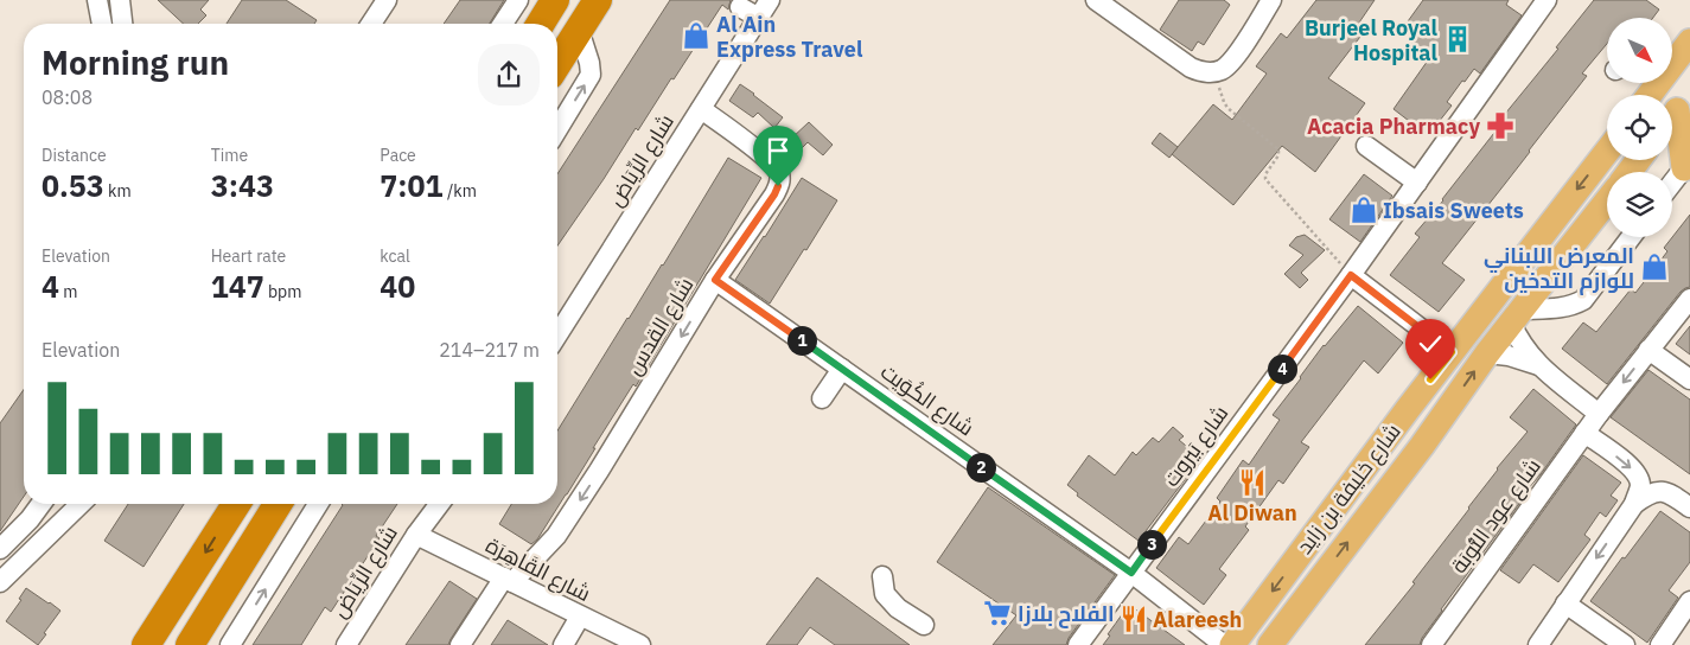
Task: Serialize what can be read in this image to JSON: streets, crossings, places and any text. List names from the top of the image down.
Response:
{
  "streets": {
    "main road": ["شارع خليفة بن زايد"],
    "street": [
      "شارع الرِّيَاض",
      "شارع القدس",
      "شارع الكُوَيت",
      "شارع بَيروت",
      "شارع عود التُّوبَة",
      "شارع القَاهِرَة"
    ]
  },
  "crossings": [
    ["شارع الرِّيَاض", "شارع القدس"],
    ["شارع الرِّيَاض", "شارع القَاهِرَة"],
    ["شارع القدس", "شارع الكُوَيت"],
    ["شارع القدس", "شارع القَاهِرَة"],
    ["شارع الكُوَيت", "شارع بَيروت"]
  ],
  "one_way": ["شارع القدس"],
  "places": {
    "shop": ["Al Ain Express Travel", "Ibsais Sweets", "المعرض اللبناني للوازم التدخين"],
    "building": ["Burjeel Royal Hospital"],
    "pharmacy": ["Acacia Pharmacy"],
    "restaurant": ["Al Diwan", "Alareesh"],
    "supermarket": ["الفلاح بلازا"]
  },
  "north": "bottom right",
  "page": {
    "heading": ["Morning run", "08:08"],
    "stats": [
      ["Distance", "0.53 km"],
      ["Time", "3:43"],
      ["Pace", "7:01 /km"],
      ["Elevation", "4 m"],
      ["Heart rate", "147 bpm"],
      ["kcal", "40"]
    ],
    "pins": [
      "1",
      "4",
      "2",
      "3"
    ],
    "chart": ["Elevation", "214–217 m"]
  }
}
